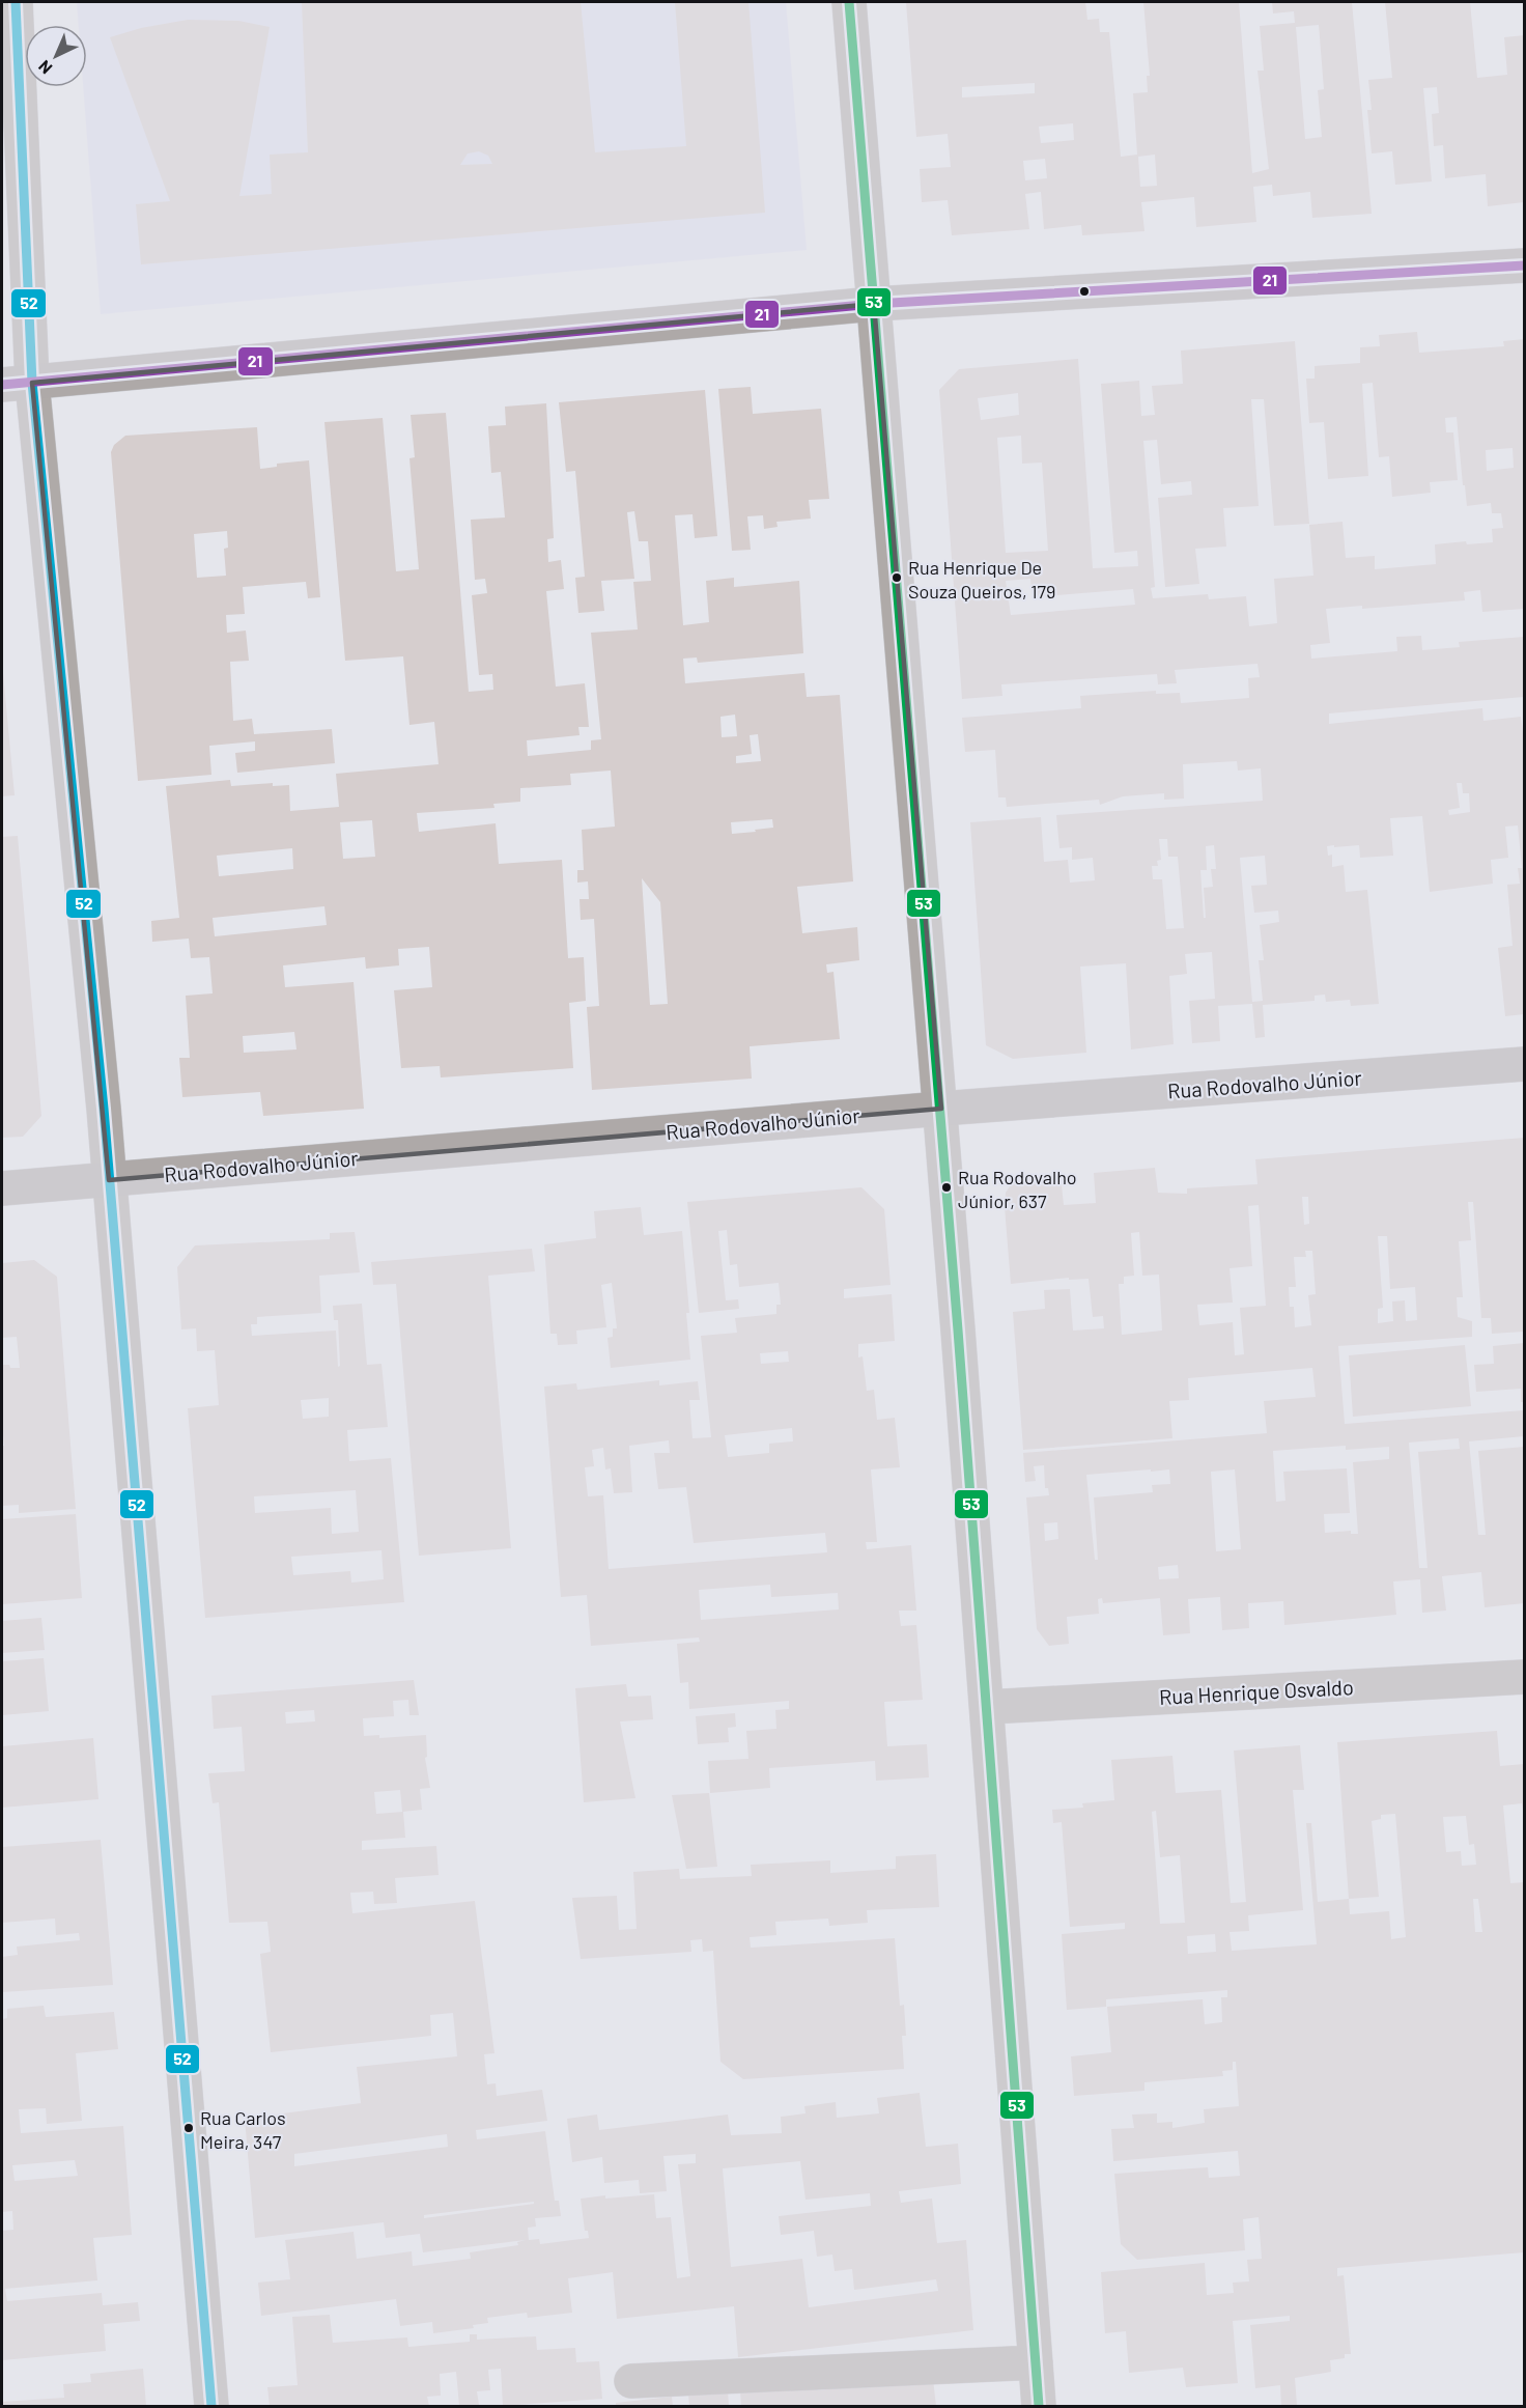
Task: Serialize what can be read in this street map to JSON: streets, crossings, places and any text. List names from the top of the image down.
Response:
{
  "streets": {
    "main road": ["Rua Rodovalho Júnior"],
    "street": ["Rua Henrique Osvaldo"]
  },
  "places": ["Rua Henrique De Souza Queiros, 179", "Rua Rodovalho Júnior, 637", "Rua Carlos Meira, 347"],
  "lines": ["transit line 53", "transit line 52", "transit line 21"],
  "north": "bottom left"
}
